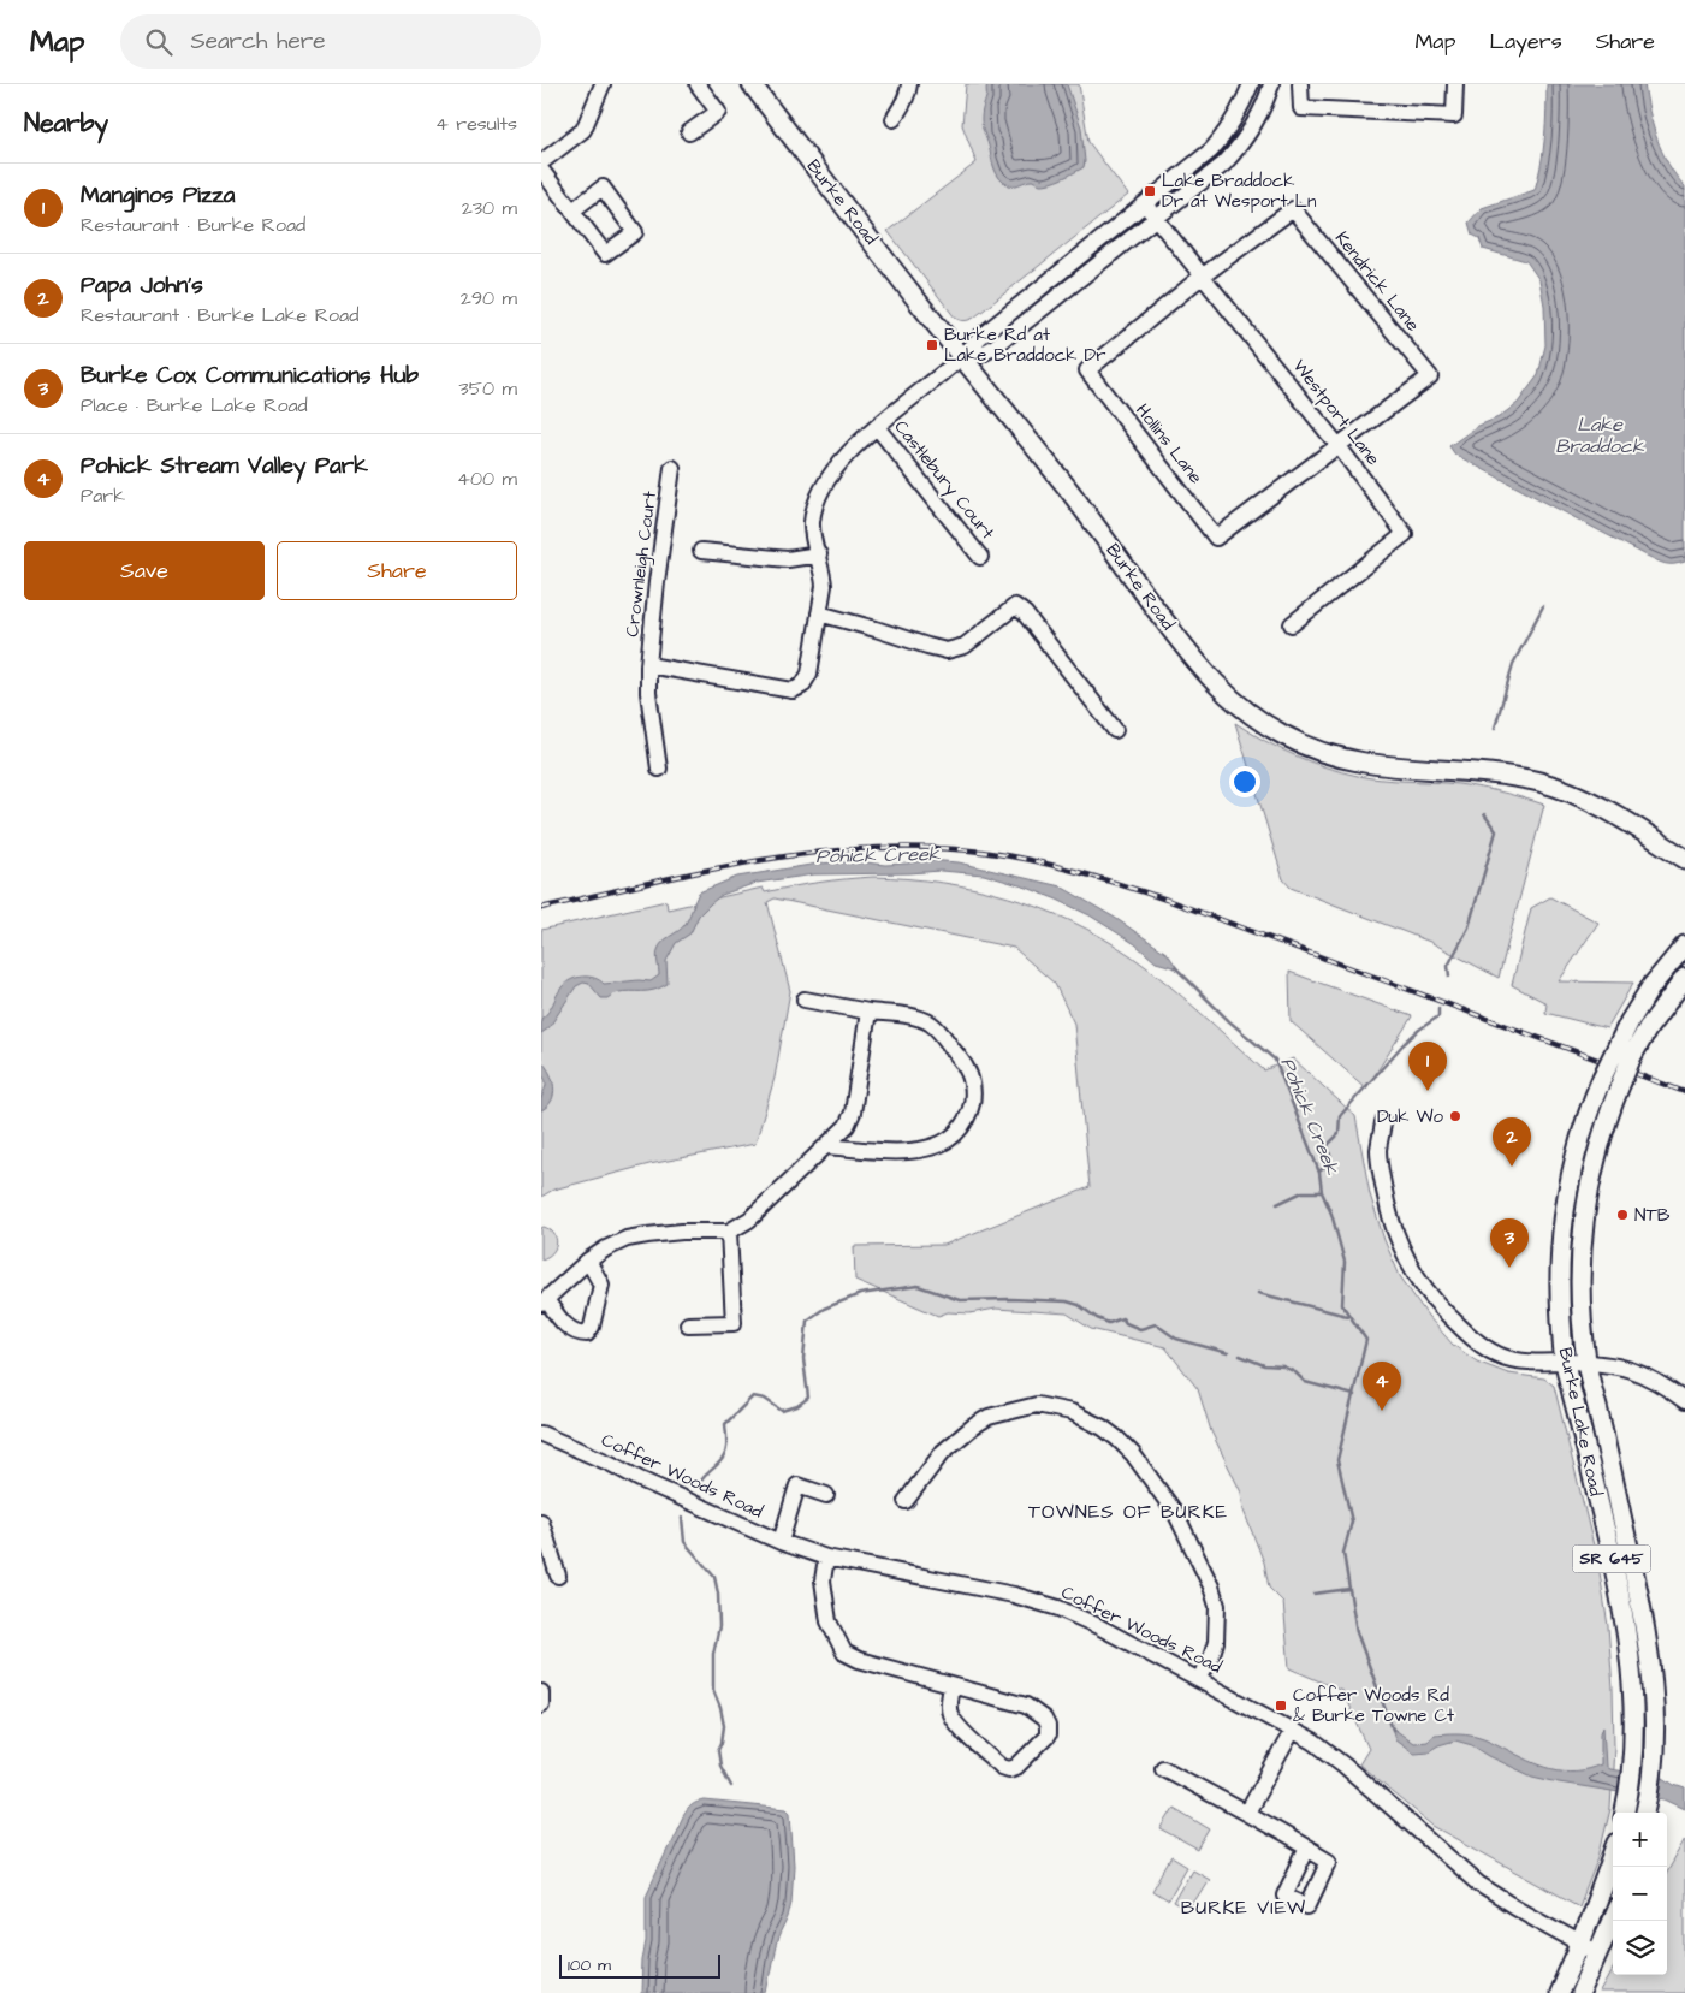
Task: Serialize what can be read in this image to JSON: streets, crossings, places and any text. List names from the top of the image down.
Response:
{
  "streets": {
    "main road": ["Burke Road", "Burke Lake Road", "SR 645"],
    "street": [
      "Kendrick Lane",
      "Westport Lane",
      "Hollins Lane",
      "Castlebury Court",
      "Crownleigh Court",
      "Coffer Woods Road"
    ]
  },
  "crossings": [
    ["Kendrick Lane", "Westport Lane"],
    ["Kendrick Lane", "Hollins Lane"],
    ["Westport Lane", "Hollins Lane"]
  ],
  "districts": ["TOWNES OF BURKE", "BURKE VIEW"],
  "water": ["Lake Braddock", "Pohick Creek"],
  "places": {
    "transit": ["Lake Braddock Dr at Wesport Ln", "Burke Rd at Lake Braddock Dr", "Coffer Woods Rd & Burke Towne Ct"],
    "other": ["Duk Wo", "NTB"]
  },
  "scale_bar": "100 m",
  "page": {
    "header": "Map",
    "search": "Search here",
    "nav": ["Map", "Layers", "Share"],
    "heading": ["Nearby", "4 results"],
    "list": [
      {
        "mark": "1",
        "name": "Manginos Pizza",
        "note": "Restaurant · Burke Road",
        "value": "230 m"
      },
      {
        "mark": "2",
        "name": "Papa John's",
        "note": "Restaurant · Burke Lake Road",
        "value": "290 m"
      },
      {
        "mark": "3",
        "name": "Burke Cox Communications Hub",
        "note": "Place · Burke Lake Road",
        "value": "350 m"
      },
      {
        "mark": "4",
        "name": "Pohick Stream Valley Park",
        "note": "Park",
        "value": "400 m"
      }
    ],
    "buttons": ["Save", "Share"],
    "pins": [
      "1",
      "2",
      "3",
      "4"
    ],
    "map_buttons": ["+", "−"],
    "scale": "100 m"
  }
}
